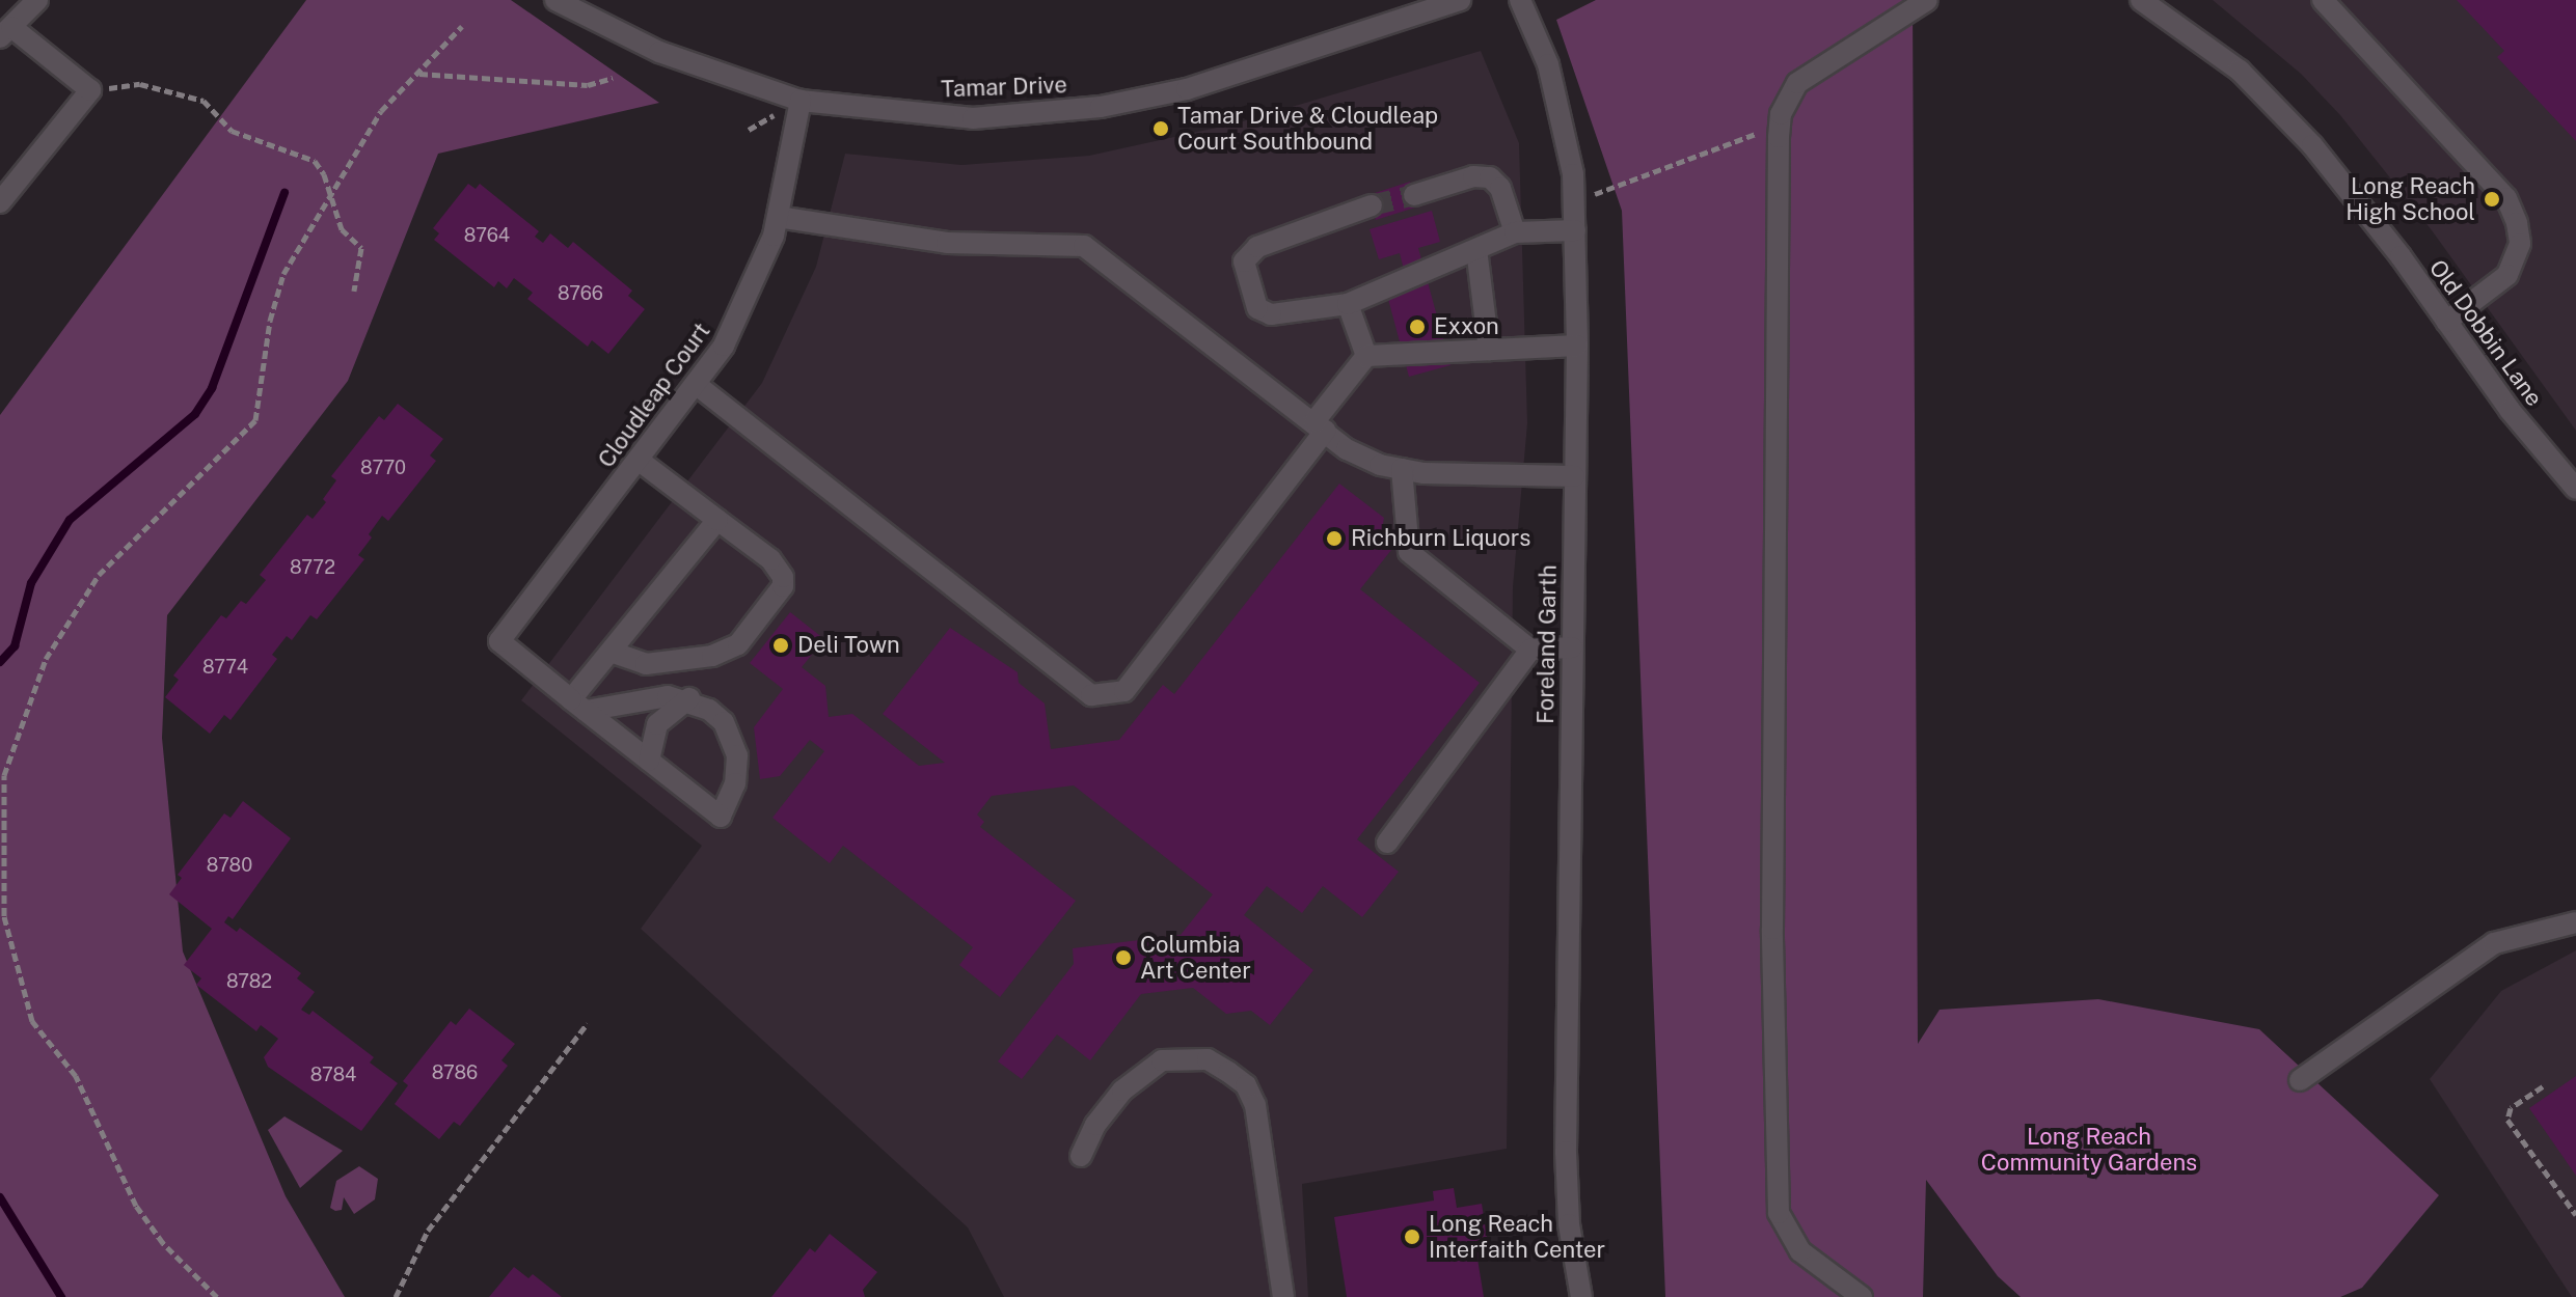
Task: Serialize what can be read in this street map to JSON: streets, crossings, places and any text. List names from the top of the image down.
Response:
{
  "streets": {
    "street": [
      "Tamar Drive",
      "Old Dobbin Lane",
      "Cloudleap Court",
      "Foreland Garth"
    ]
  },
  "crossings": [
    ["Tamar Drive", "Cloudleap Court"]
  ],
  "parks": ["Long Reach Community Gardens"],
  "places": [
    "Tamar Drive & Cloudleap Court Southbound",
    "Long Reach High School",
    "Exxon",
    "Richburn Liquors",
    "Deli Town",
    "Columbia Art Center",
    "Long Reach Interfaith Center"
  ],
  "house_numbers": [
    "8764",
    "8766",
    "8770",
    "8772",
    "8774",
    "8780",
    "8782",
    "8786",
    "8784"
  ]
}
